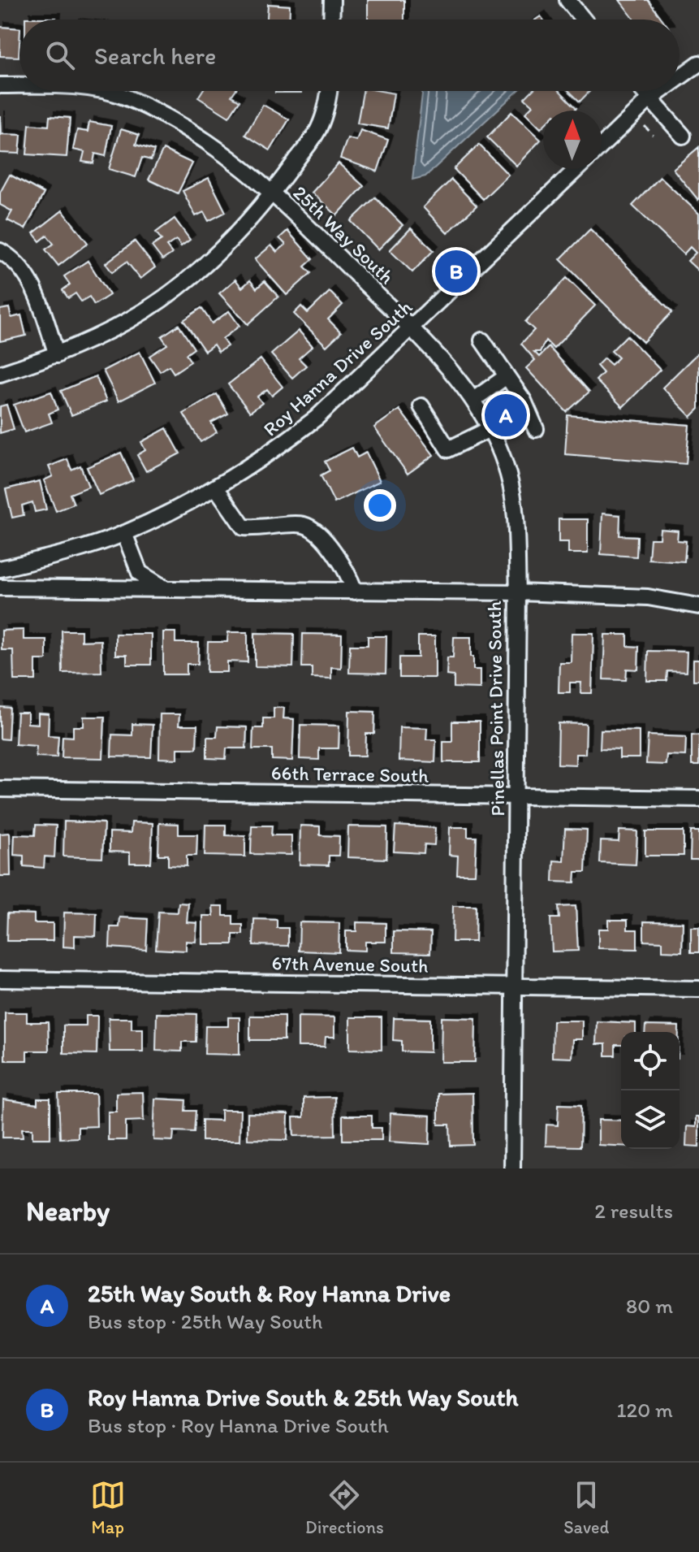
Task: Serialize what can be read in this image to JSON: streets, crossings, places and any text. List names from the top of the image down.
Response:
{
  "streets": {
    "street": [
      "25th Way South",
      "Roy Hanna Drive South",
      "Pinellas Point Drive South",
      "66th Terrace South",
      "67th Avenue South"
    ]
  },
  "crossings": [
    ["25th Way South", "Roy Hanna Drive South"],
    ["25th Way South", "Pinellas Point Drive South"],
    ["Roy Hanna Drive South", "Pinellas Point Drive South"],
    ["Pinellas Point Drive South", "66th Terrace South"],
    ["Pinellas Point Drive South", "67th Avenue South"]
  ],
  "north": "top",
  "page": {
    "search": "Search here",
    "pins": ["B", "A"],
    "heading": ["Nearby", "2 results"],
    "list": [
      {
        "mark": "A",
        "name": "25th Way South & Roy Hanna Drive",
        "note": "Bus stop · 25th Way South",
        "value": "80 m"
      },
      {
        "mark": "B",
        "name": "Roy Hanna Drive South & 25th Way South",
        "note": "Bus stop · Roy Hanna Drive South",
        "value": "120 m"
      }
    ],
    "nav": ["Map", "Directions", "Saved"]
  }
}
